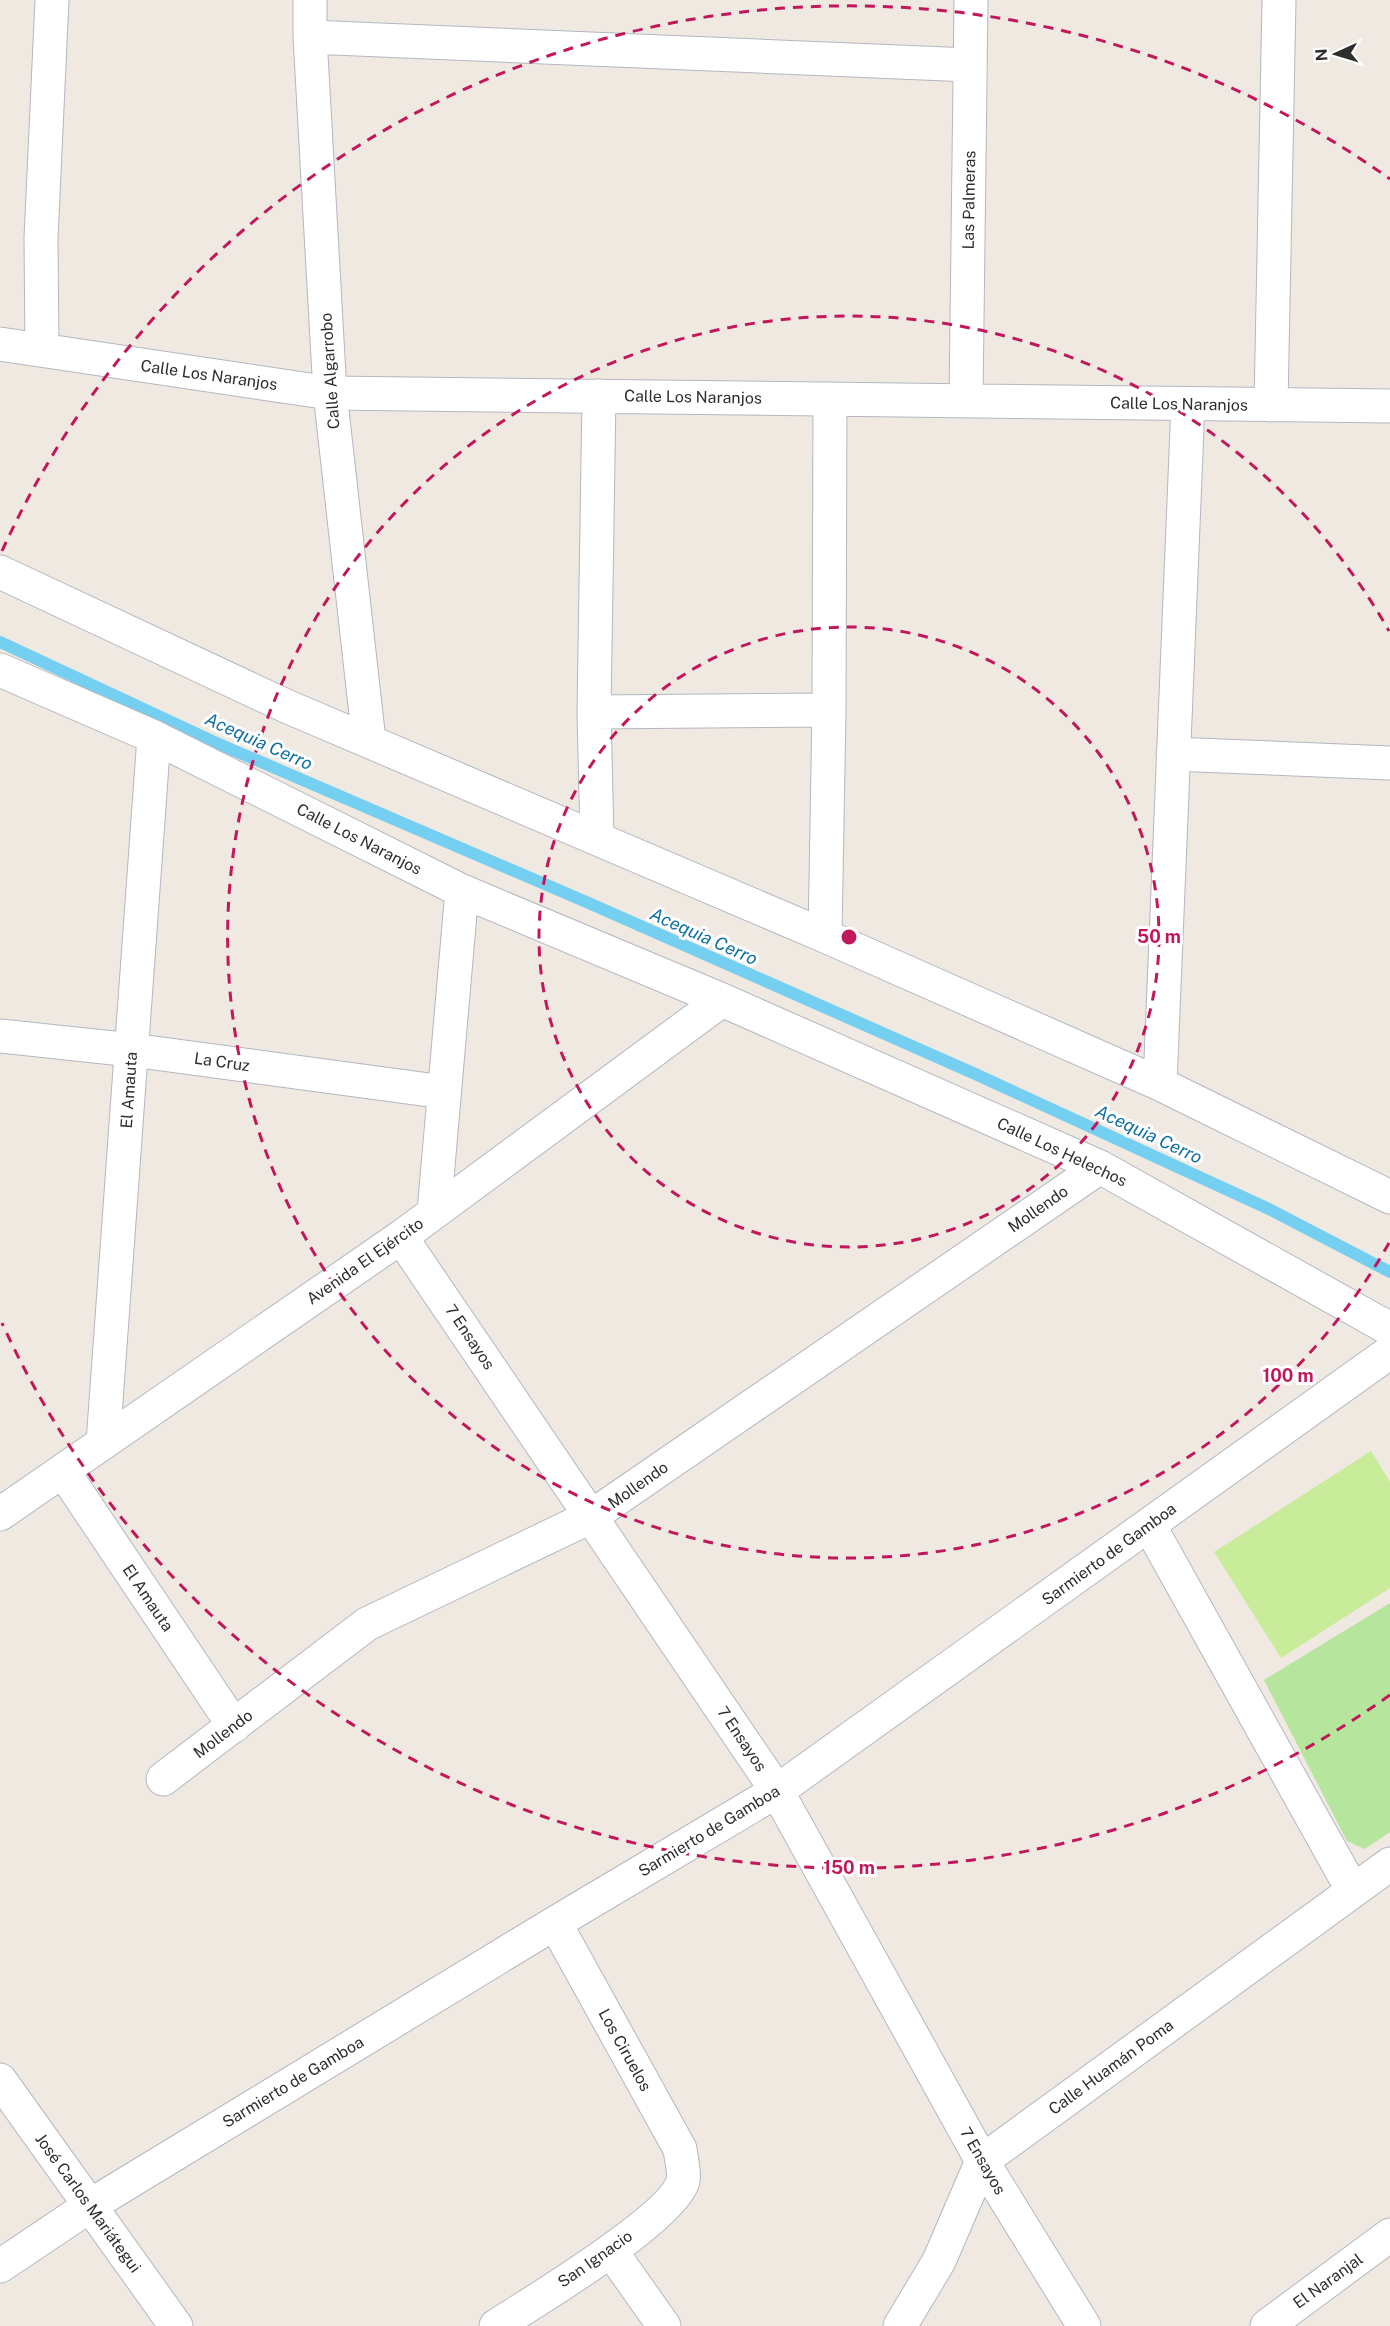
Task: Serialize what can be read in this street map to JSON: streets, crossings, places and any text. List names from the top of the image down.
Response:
{
  "streets": {
    "street": [
      "Las Palmeras",
      "Calle Algarrobo",
      "Calle Los Naranjos",
      "La Cruz",
      "El Amauta",
      "Calle Los Helechos",
      "Mollendo",
      "Avenida El Ejército",
      "7 Ensayos",
      "Sarmierto de Gamboa",
      "Los Ciruelos",
      "Calle Huamán Poma",
      "José Carlos Mariátegui",
      "San Ignacio",
      "El Naranjal"
    ]
  },
  "crossings": [
    ["Las Palmeras", "Calle Los Naranjos"],
    ["Calle Algarrobo", "Calle Los Naranjos"],
    ["Calle Los Naranjos", "El Amauta"],
    ["Calle Los Naranjos", "Calle Los Helechos"],
    ["Calle Los Naranjos", "Avenida El Ejército"],
    ["La Cruz", "El Amauta"],
    ["El Amauta", "Mollendo"],
    ["El Amauta", "Avenida El Ejército"],
    ["Calle Los Helechos", "Mollendo"],
    ["Calle Los Helechos", "Avenida El Ejército"],
    ["Mollendo", "7 Ensayos"],
    ["Avenida El Ejército", "7 Ensayos"],
    ["7 Ensayos", "Sarmierto de Gamboa"],
    ["7 Ensayos", "Calle Huamán Poma"],
    ["Sarmierto de Gamboa", "Los Ciruelos"],
    ["Sarmierto de Gamboa", "José Carlos Mariátegui"],
    ["Los Ciruelos", "San Ignacio"]
  ],
  "water": ["Acequia Cerro"],
  "north": "left",
  "rings": ["50 m", "100 m", "150 m"]
}
